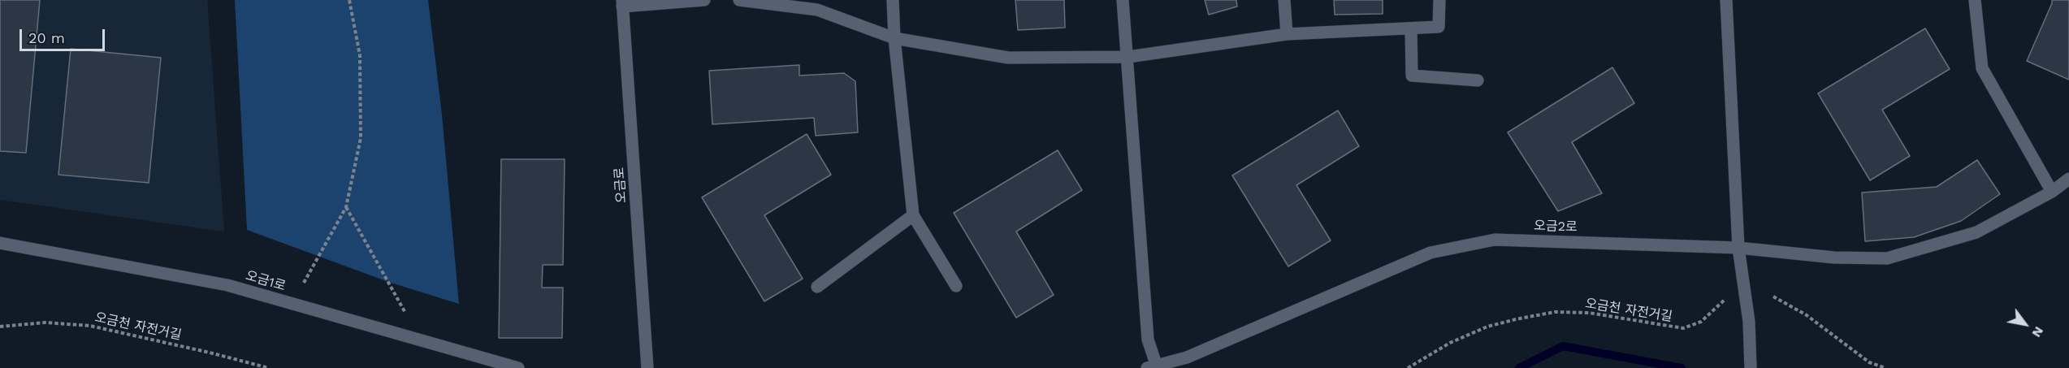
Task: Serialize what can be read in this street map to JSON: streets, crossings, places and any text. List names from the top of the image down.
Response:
{
  "streets": {
    "street": ["오금로", "오금2로", "오금1로"],
    "path": ["오금천 자전거길"]
  },
  "scale_bar": "20 m",
  "north": "bottom right"
}
